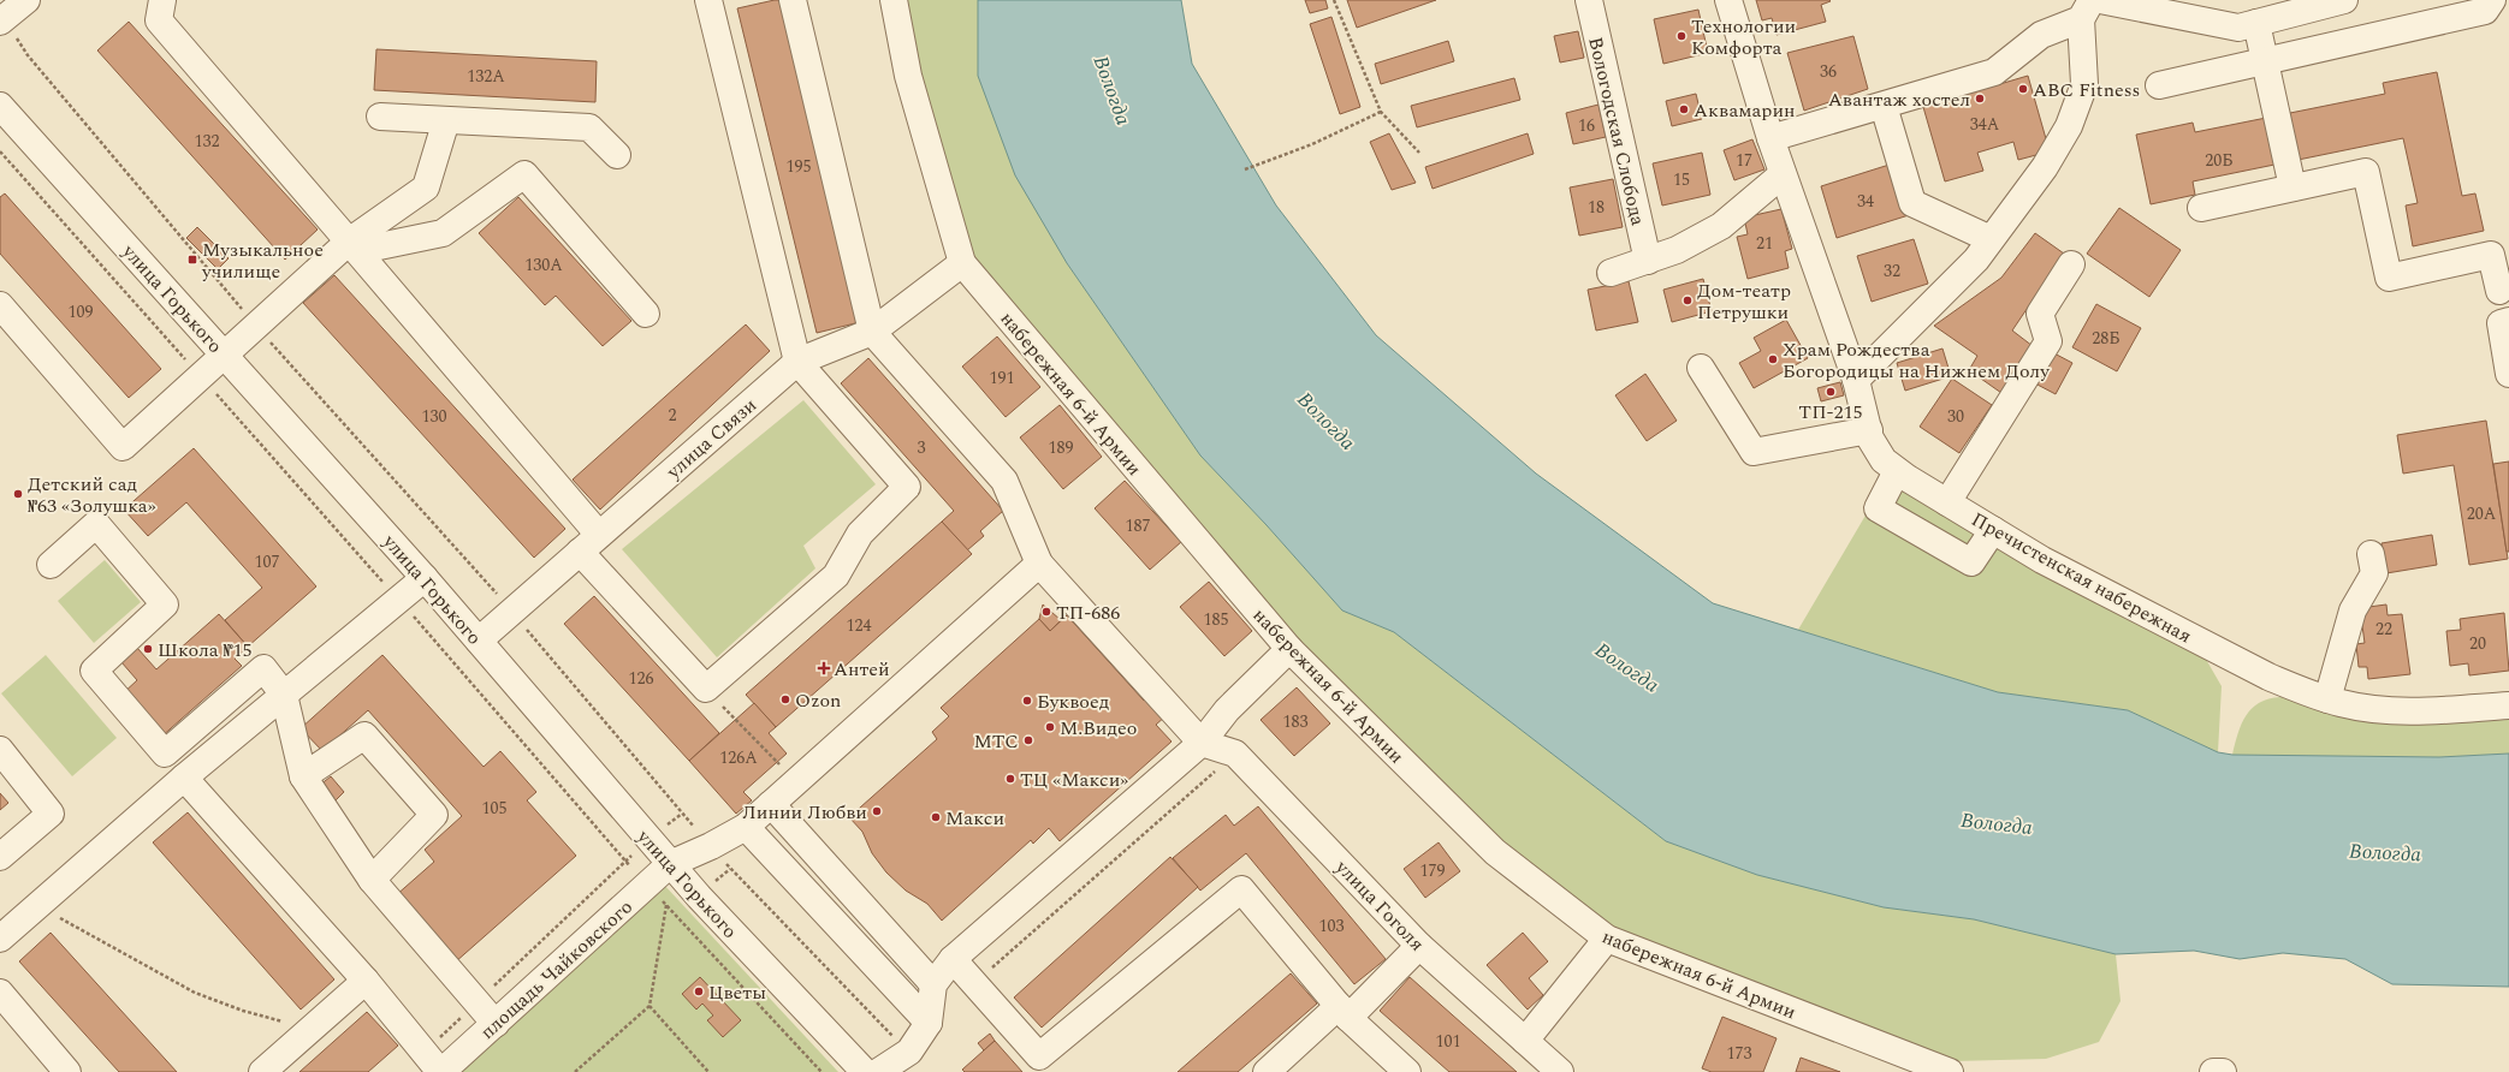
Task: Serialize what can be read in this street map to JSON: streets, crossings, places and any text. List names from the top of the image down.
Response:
{
  "streets": {
    "street": [
      "Вологодская Слобода",
      "улица Горького",
      "набережная 6-й Армии",
      "улица Связи",
      "Пречистенская набережная",
      "улица Гоголя",
      "площадь Чайковского"
    ]
  },
  "crossings": [
    ["улица Горького", "улица Связи"],
    ["улица Горького", "площадь Чайковского"],
    ["набережная 6-й Армии", "улица Связи"]
  ],
  "water": ["Вологда"],
  "places": {
    "other": [
      "Технологии Комфорта",
      "ABC Fitness",
      "Авантаж хостел",
      "Аквамарин",
      "Дом-театр Петрушки",
      "Храм Рождества Богородицы на Нижнем Долу",
      "ТП-215",
      "Детский сад №63 «Золушка»",
      "ТП-686",
      "Школа №15",
      "Ozon",
      "Буквоед",
      "М.Видео",
      "МТС",
      "ТЦ «Макси»",
      "Линии Любви",
      "Макси",
      "Цветы"
    ],
    "transit": ["Музыкальное училище"],
    "health": ["Антей"]
  },
  "house_numbers": [
    "36",
    "132А",
    "34А",
    "16",
    "132",
    "17",
    "20Б",
    "195",
    "15",
    "34",
    "18",
    "21",
    "130А",
    "32",
    "109",
    "28Б",
    "191",
    "2",
    "130",
    "30",
    "3",
    "189",
    "20А",
    "187",
    "107",
    "185",
    "124",
    "22",
    "20",
    "126",
    "183",
    "126А",
    "105",
    "179",
    "103",
    "101",
    "173"
  ]
}
